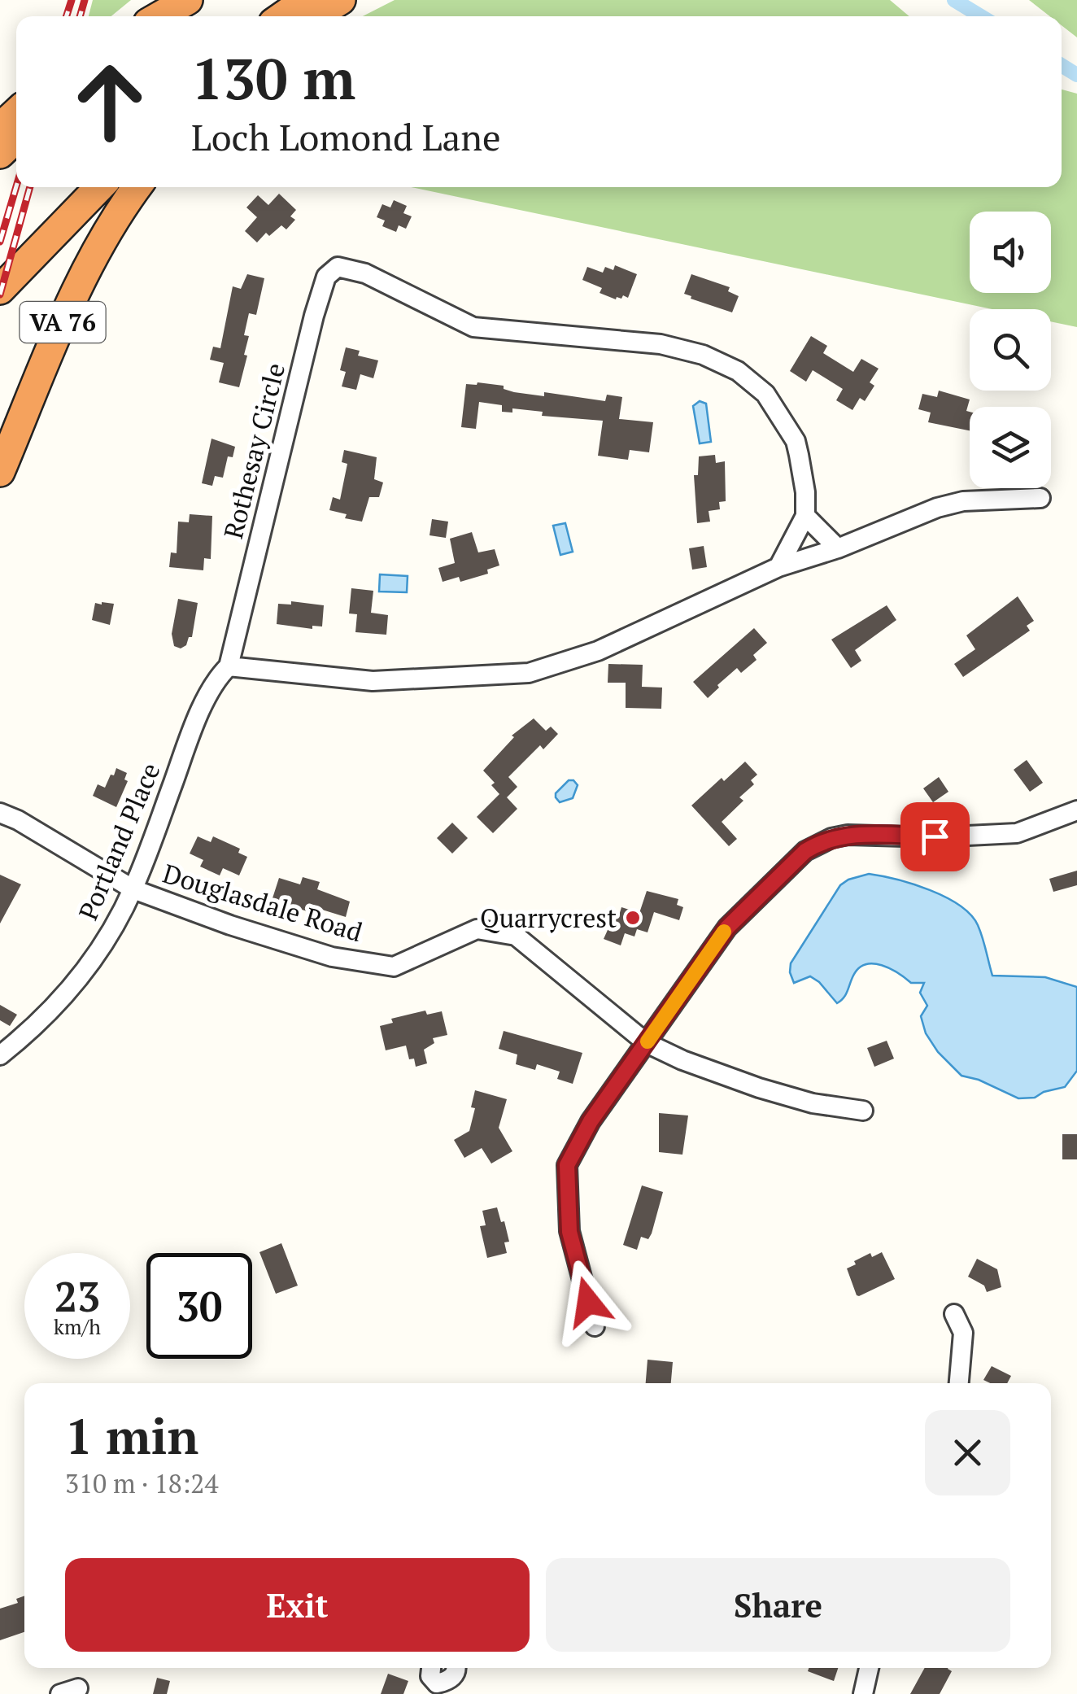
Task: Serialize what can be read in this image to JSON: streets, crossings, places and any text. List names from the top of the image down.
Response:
{
  "streets": {
    "highway": ["VA 76"],
    "street": ["Rothesay Circle", "Portland Place", "Douglasdale Road"]
  },
  "crossings": [
    ["Rothesay Circle", "Portland Place"],
    ["Portland Place", "Douglasdale Road"]
  ],
  "places": ["Quarrycrest"],
  "page": {
    "turn": ["130 m", "Loch Lomond Lane"],
    "speed": "23 km/h",
    "limit": "30",
    "heading": ["1 min", "310 m · 18:24"],
    "buttons": ["Exit", "Share"]
  }
}
